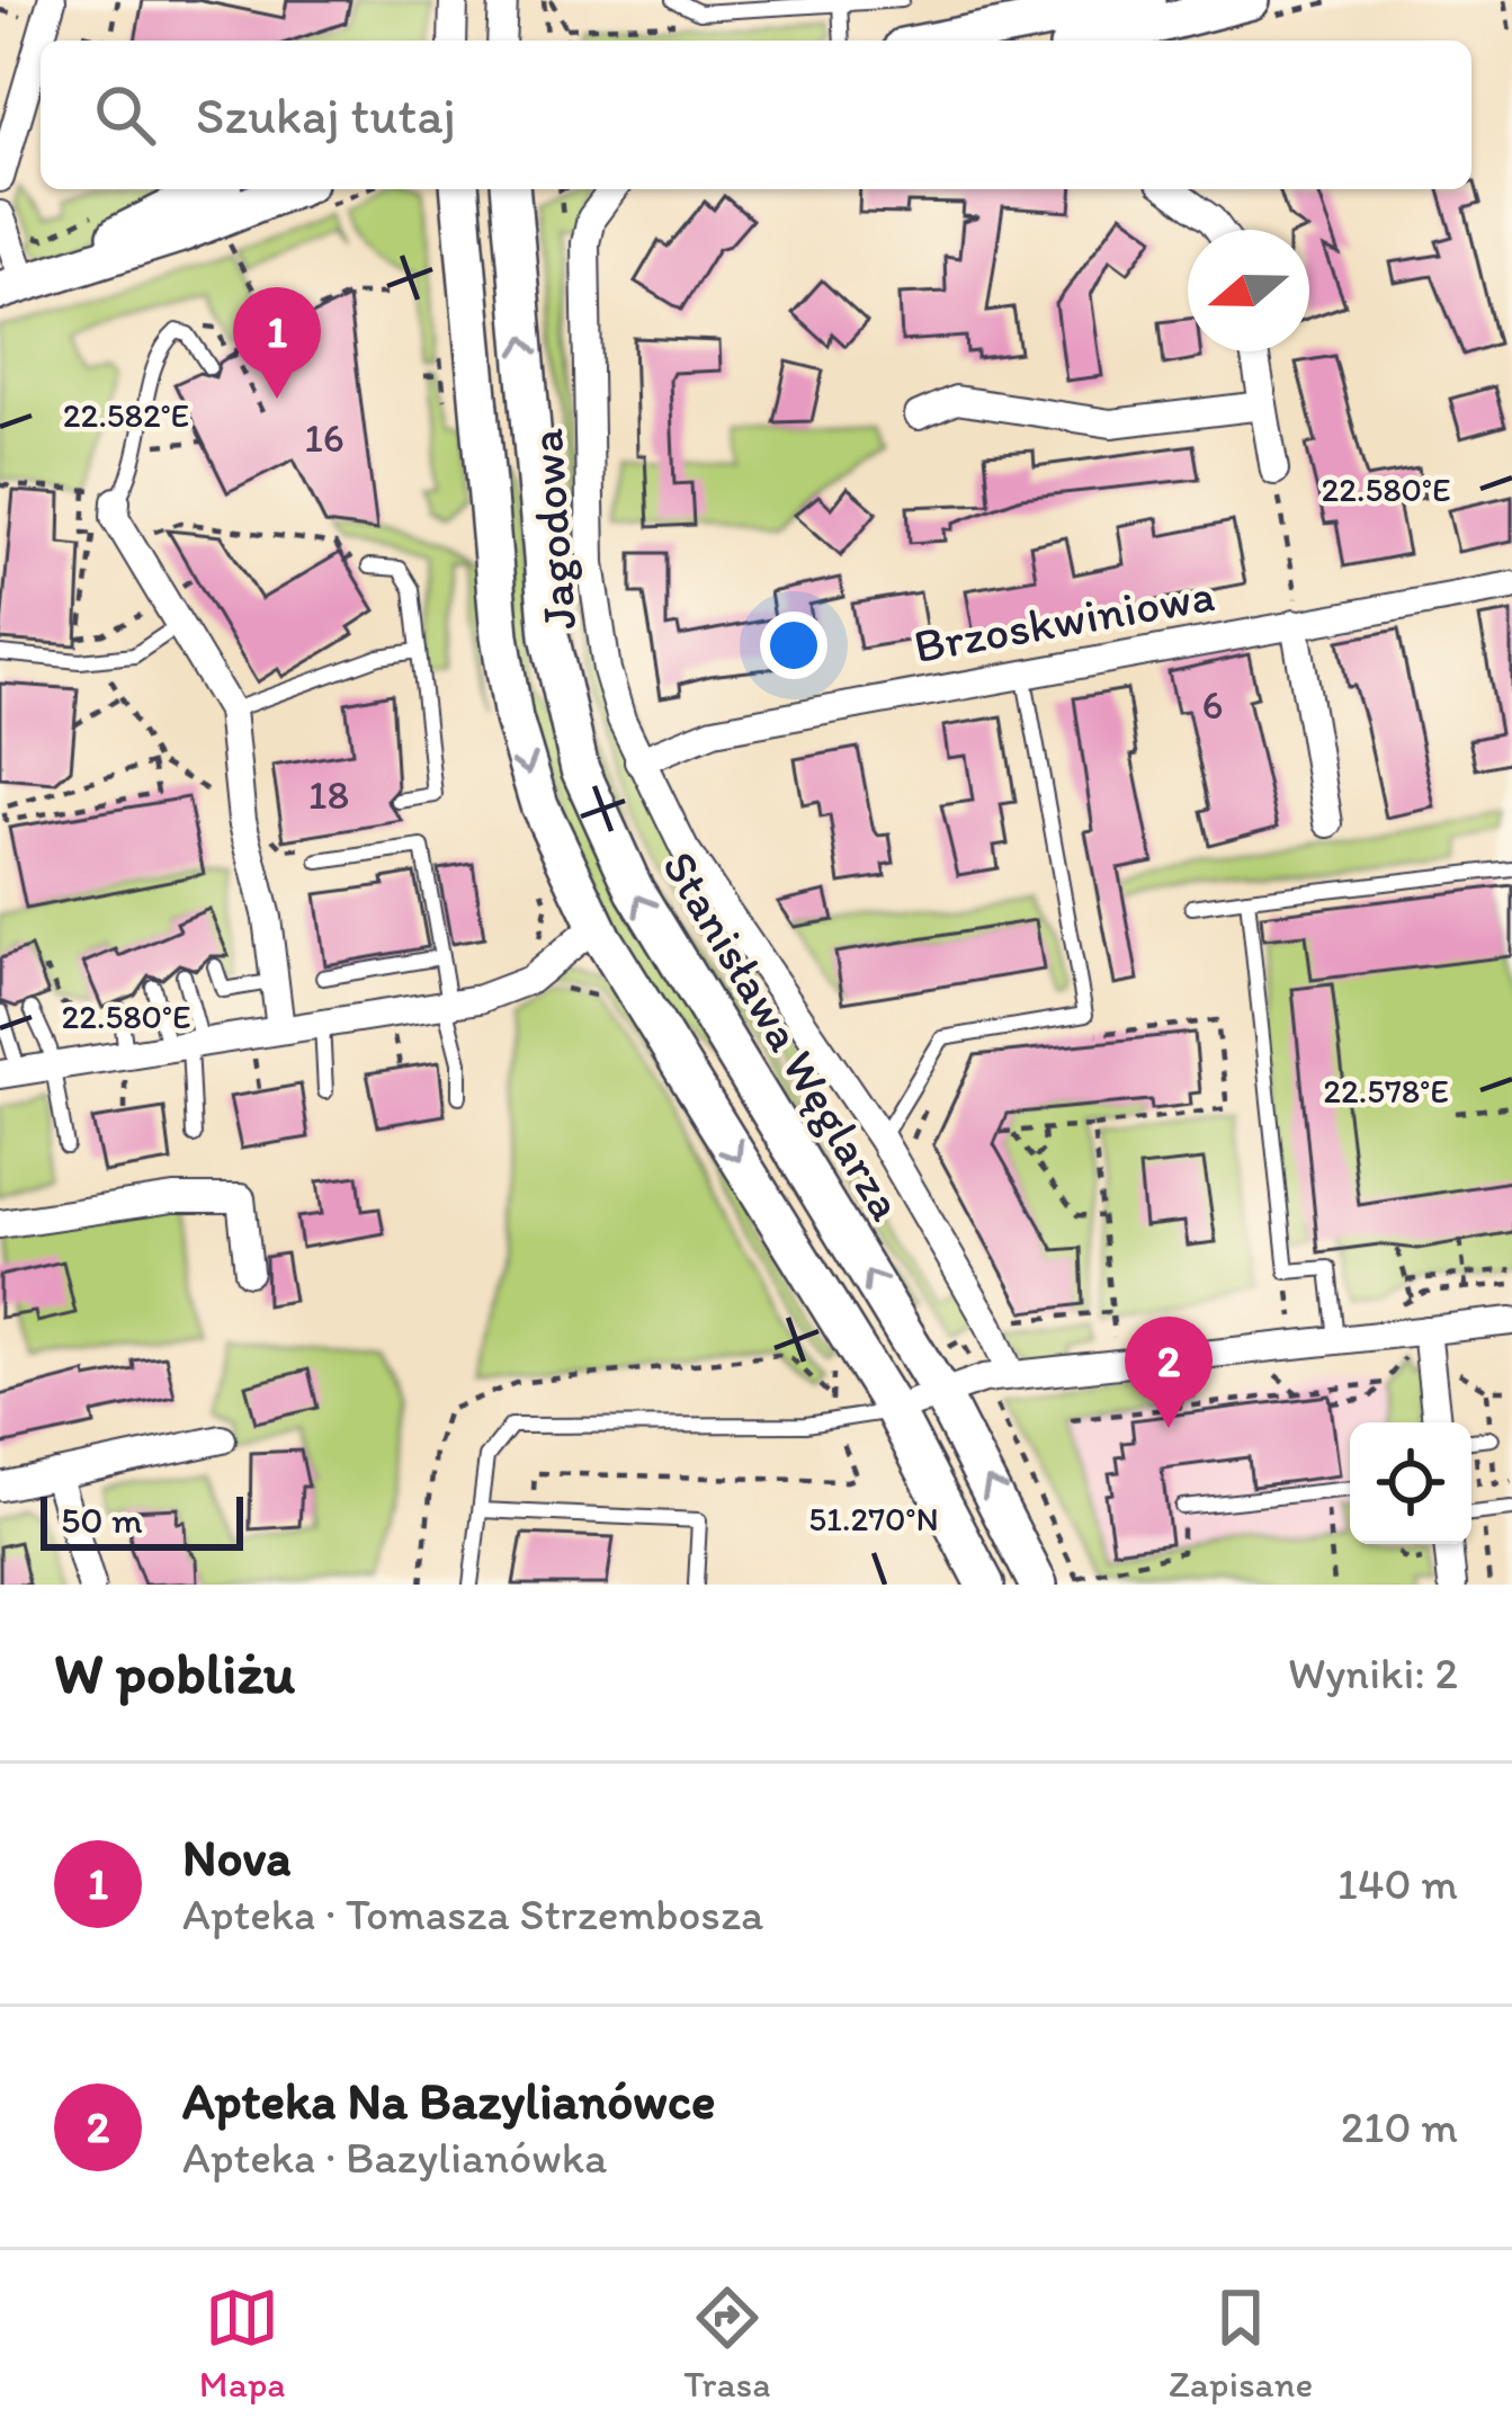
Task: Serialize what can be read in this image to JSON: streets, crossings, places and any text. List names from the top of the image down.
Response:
{
  "streets": {
    "street": ["Jagodowa", "Brzoskwiniowa", "Stanisława Węglarza"]
  },
  "crossings": [
    ["Jagodowa", "Brzoskwiniowa"]
  ],
  "house_numbers": ["16", "6", "18"],
  "scale_bar": "50 m",
  "north": "left",
  "page": {
    "search": "Szukaj tutaj",
    "pins": ["1", "2"],
    "scale": "50 m",
    "heading": ["W pobliżu", "Wyniki: 2"],
    "list": [
      {
        "mark": "1",
        "name": "Nova",
        "note": "Apteka · Tomasza Strzembosza",
        "value": "140 m"
      },
      {
        "mark": "2",
        "name": "Apteka Na Bazylianówce",
        "note": "Apteka · Bazylianówka",
        "value": "210 m"
      }
    ],
    "nav": ["Mapa", "Trasa", "Zapisane"]
  },
  "coordinates": [
    "22.582°E",
    "22.580°E",
    "22.578°E",
    "51.270°N"
  ]
}
